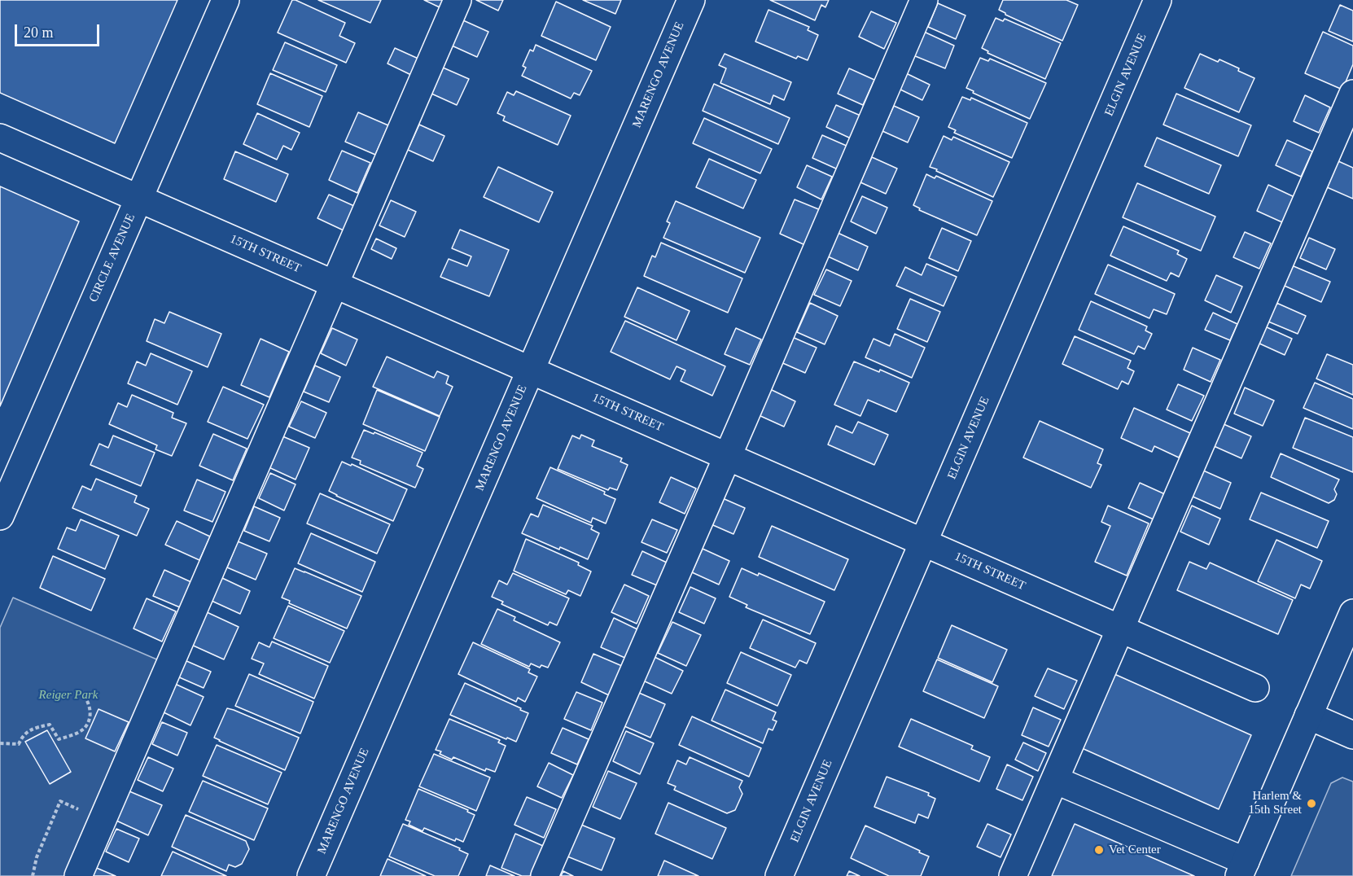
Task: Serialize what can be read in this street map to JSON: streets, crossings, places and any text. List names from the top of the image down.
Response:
{
  "streets": {
    "street": [
      "MARENGO AVENUE",
      "ELGIN AVENUE",
      "15TH STREET",
      "CIRCLE AVENUE"
    ]
  },
  "crossings": [
    ["MARENGO AVENUE", "15TH STREET"],
    ["ELGIN AVENUE", "15TH STREET"],
    ["15TH STREET", "CIRCLE AVENUE"]
  ],
  "parks": ["Reiger Park"],
  "places": ["Harlem & 15th Street", "Vet Center"],
  "scale_bar": "20 m"
}
